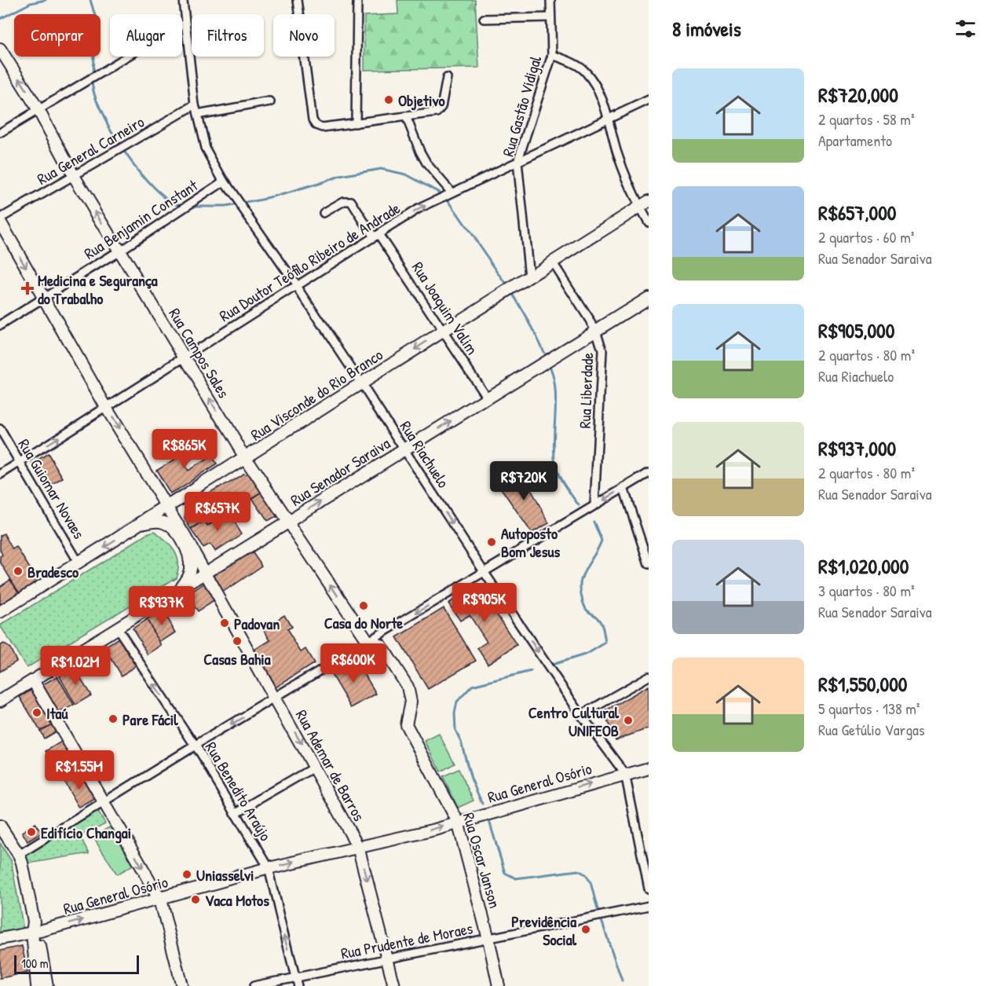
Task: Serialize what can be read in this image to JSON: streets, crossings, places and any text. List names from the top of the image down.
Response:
{
  "streets": {
    "main road": [
      "Rua Campos Sales",
      "Rua Visconde do Rio Branco",
      "Rua Senador Saraiva",
      "Rua Ademar de Barros",
      "Rua General Osório",
      "Rua Oscar Janson"
    ],
    "street": [
      "Rua Gastão Vidigal",
      "Rua General Carneiro",
      "Rua Benjamin Constant",
      "Rua Doutor Teófilo Ribeiro de Andrade",
      "Rua Joaquim Valim",
      "Rua Liberdade",
      "Rua Riachuelo",
      "Rua Guiomar Novaes",
      "Rua Benedito Araújo",
      "Rua Prudente de Moraes"
    ]
  },
  "crossings": [
    ["Rua Gastão Vidigal", "Rua Doutor Teófilo Ribeiro de Andrade"],
    ["Rua Gastão Vidigal", "Rua Visconde do Rio Branco"],
    ["Rua General Carneiro", "Rua Campos Sales"],
    ["Rua General Carneiro", "Rua Riachuelo"],
    ["Rua General Carneiro", "Rua Ademar de Barros"],
    ["Rua Benjamin Constant", "Rua Campos Sales"],
    ["Rua Benjamin Constant", "Rua Riachuelo"],
    ["Rua Benjamin Constant", "Rua Ademar de Barros"],
    ["Rua Doutor Teófilo Ribeiro de Andrade", "Rua Joaquim Valim"],
    ["Rua Doutor Teófilo Ribeiro de Andrade", "Rua Campos Sales"],
    ["Rua Doutor Teófilo Ribeiro de Andrade", "Rua Riachuelo"],
    ["Rua Doutor Teófilo Ribeiro de Andrade", "Rua Guiomar Novaes"],
    ["Rua Doutor Teófilo Ribeiro de Andrade", "Rua Ademar de Barros"],
    ["Rua Joaquim Valim", "Rua Visconde do Rio Branco"],
    ["Rua Joaquim Valim", "Rua Senador Saraiva"],
    ["Rua Campos Sales", "Rua Visconde do Rio Branco"],
    ["Rua Campos Sales", "Rua Senador Saraiva"],
    ["Rua Campos Sales", "Rua Oscar Janson"],
    ["Rua Liberdade", "Rua Visconde do Rio Branco"],
    ["Rua Liberdade", "Rua Senador Saraiva"],
    ["Rua Visconde do Rio Branco", "Rua Riachuelo"],
    ["Rua Visconde do Rio Branco", "Rua Guiomar Novaes"],
    ["Rua Visconde do Rio Branco", "Rua Ademar de Barros"],
    ["Rua Riachuelo", "Rua Senador Saraiva"],
    ["Rua Riachuelo", "Rua General Osório"],
    ["Rua Senador Saraiva", "Rua Ademar de Barros"],
    ["Rua Senador Saraiva", "Rua Benedito Araújo"],
    ["Rua Ademar de Barros", "Rua General Osório"],
    ["Rua Ademar de Barros", "Rua Prudente de Moraes"],
    ["Rua General Osório", "Rua Benedito Araújo"],
    ["Rua General Osório", "Rua Oscar Janson"],
    ["Rua Benedito Araújo", "Rua Prudente de Moraes"],
    ["Rua Oscar Janson", "Rua Prudente de Moraes"]
  ],
  "one_way": [
    "Rua Campos Sales",
    "Rua Riachuelo",
    "Rua Ademar de Barros",
    "Rua General Osório",
    "Rua Benedito Araújo"
  ],
  "places": {
    "other": [
      "Objetivo",
      "Autoposto Bom Jesus",
      "Bradesco",
      "Casa do Norte",
      "Padovan",
      "Casas Bahia",
      "Itaú",
      "Pare Fácil",
      "Centro Cultural UNIFEOB",
      "Edifício Changai",
      "Uniasselvi",
      "Vaca Motos",
      "Previdência Social"
    ],
    "health": ["Medicina e Segurança do Trabalho"]
  },
  "scale_bar": "100 m",
  "page": {
    "heading": "8 imóveis",
    "chip": [
      "Comprar",
      "Alugar",
      "Filtros",
      "Novo"
    ],
    "list": [
      {
        "name": "R$720,000",
        "note": "2 quartos · 58 m² · Apartamento"
      },
      {
        "name": "R$657,000",
        "note": "2 quartos · 60 m² · Rua Senador Saraiva"
      },
      {
        "name": "R$905,000",
        "note": "2 quartos · 80 m² · Rua Riachuelo"
      },
      {
        "name": "R$937,000",
        "note": "2 quartos · 80 m² · Rua Senador Saraiva"
      },
      {
        "name": "R$1,020,000",
        "note": "3 quartos · 80 m² · Rua Senador Saraiva"
      },
      {
        "name": "R$1,550,000",
        "note": "5 quartos · 138 m² · Rua Getúlio Vargas"
      }
    ],
    "price": [
      "R$865K",
      "R$720K",
      "R$657K",
      "R$905K",
      "R$937K",
      "R$600K",
      "R$1.02M",
      "R$1.55M"
    ],
    "scale": "100 m"
  }
}
